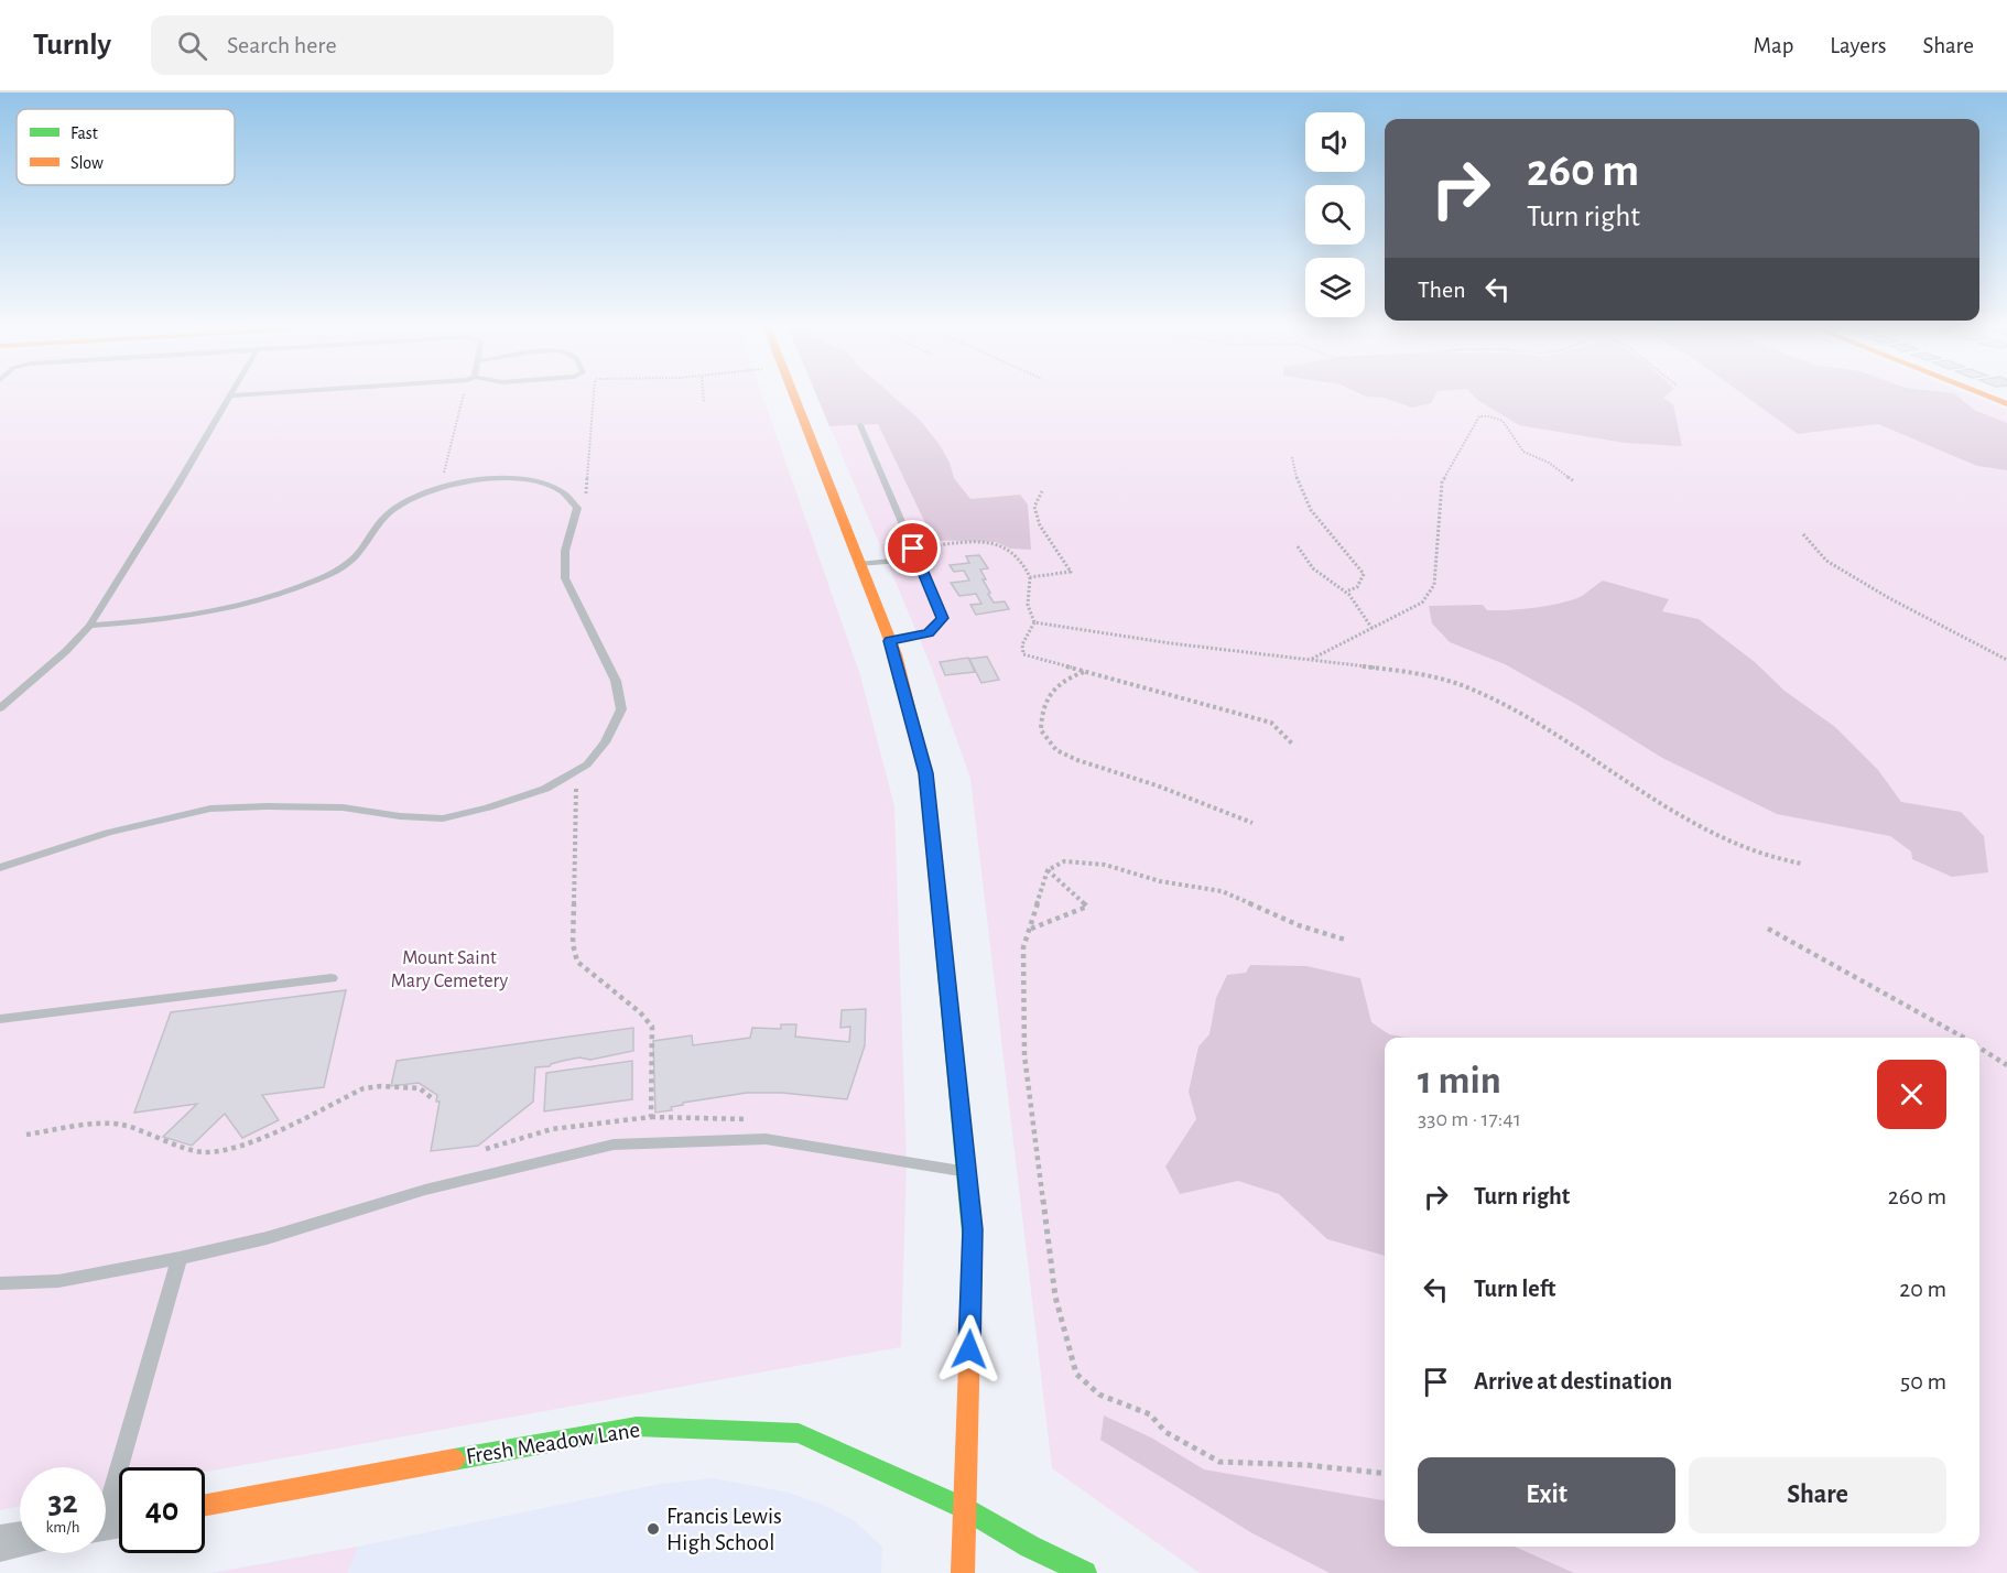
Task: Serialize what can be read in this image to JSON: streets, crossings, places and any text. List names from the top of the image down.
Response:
{
  "streets": {
    "street": ["Fresh Meadow Lane"]
  },
  "parks": ["Mount Saint Mary Cemetery"],
  "places": ["Francis Lewis High School"],
  "legend": ["Fast", "Slow"],
  "page": {
    "header": "Turnly",
    "search": "Search here",
    "nav": ["Map", "Layers", "Share"],
    "turn": ["260 m", "Turn right"],
    "then": "Then",
    "heading": ["1 min", "330 m · 17:41"],
    "list": [
      {
        "name": "Turn right",
        "value": "260 m"
      },
      {
        "name": "Turn left",
        "value": "20 m"
      },
      {
        "name": "Arrive at destination",
        "value": "50 m"
      }
    ],
    "buttons": ["Exit", "Share"],
    "speed": "32 km/h",
    "limit": "40"
  }
}
